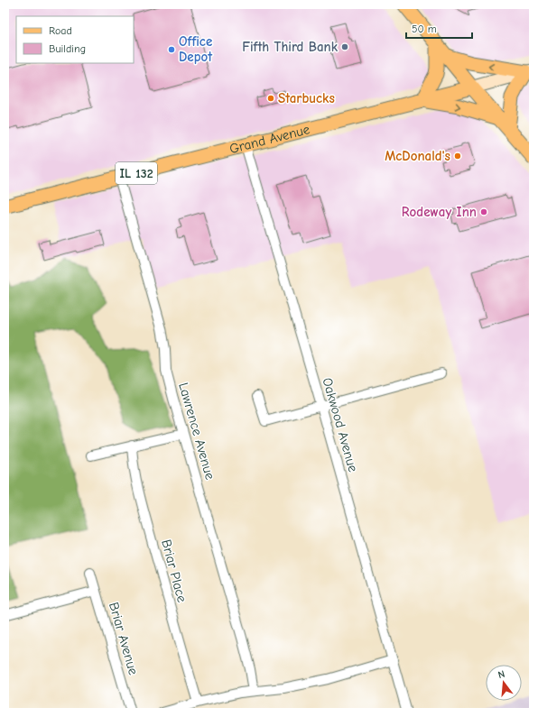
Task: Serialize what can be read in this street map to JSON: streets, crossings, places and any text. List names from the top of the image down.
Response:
{
  "streets": {
    "main road": ["Grand Avenue", "IL 132"],
    "street": [
      "Oakwood Avenue",
      "Lawrence Avenue",
      "Briar Place",
      "Briar Avenue"
    ]
  },
  "crossings": [
    ["Grand Avenue", "Oakwood Avenue"],
    ["Grand Avenue", "Lawrence Avenue"]
  ],
  "places": [
    "Fifth Third Bank",
    "Office Depot",
    "Starbucks",
    "McDonald's",
    "Rodeway Inn"
  ],
  "legend": ["Road", "Building"],
  "scale_bar": "50 m",
  "north": "top"
}
